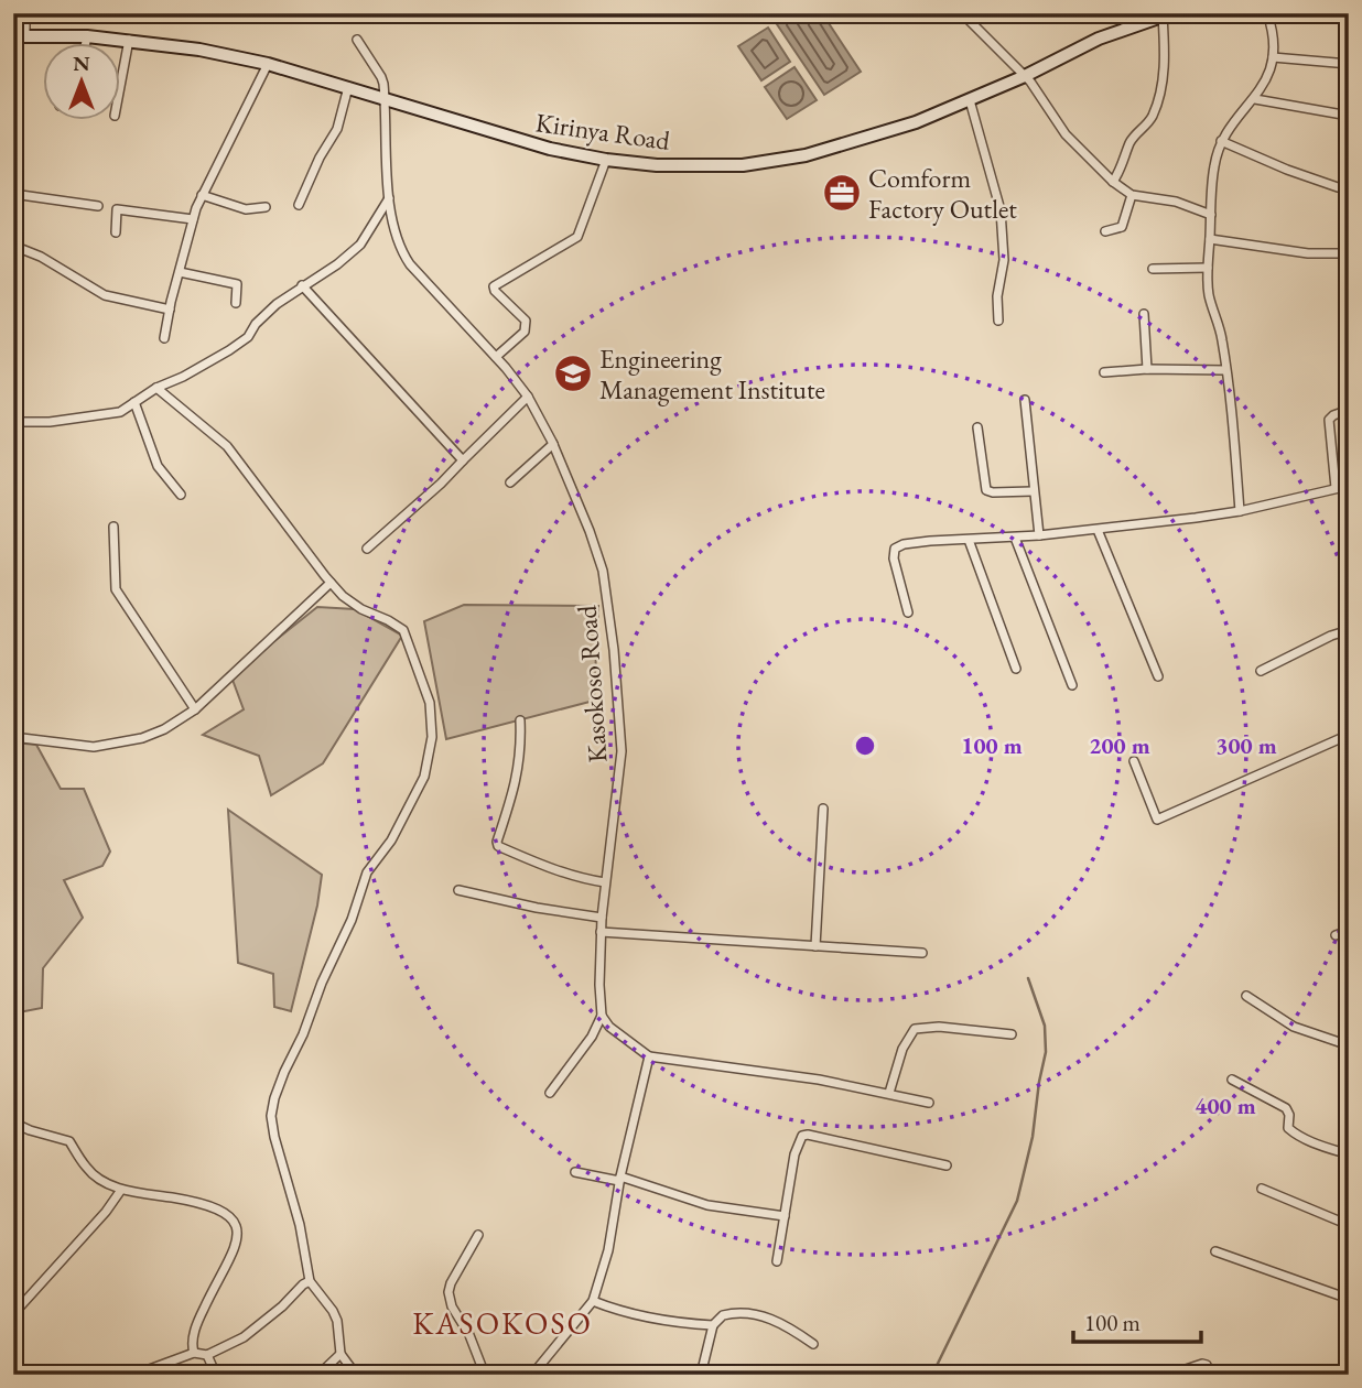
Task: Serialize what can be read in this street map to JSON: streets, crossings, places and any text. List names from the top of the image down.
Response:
{
  "streets": {
    "main road": ["Kirinya Road"],
    "street": ["Kasokoso Road"]
  },
  "crossings": [
    ["Kirinya Road", "Kasokoso Road"]
  ],
  "districts": ["KASOKOSO"],
  "places": {
    "office": ["Comform Factory Outlet"],
    "school or university": ["Engineering Management Institute"]
  },
  "scale_bar": "100 m",
  "north": "top",
  "rings": [
    "100 m",
    "200 m",
    "300 m",
    "400 m"
  ]
}
